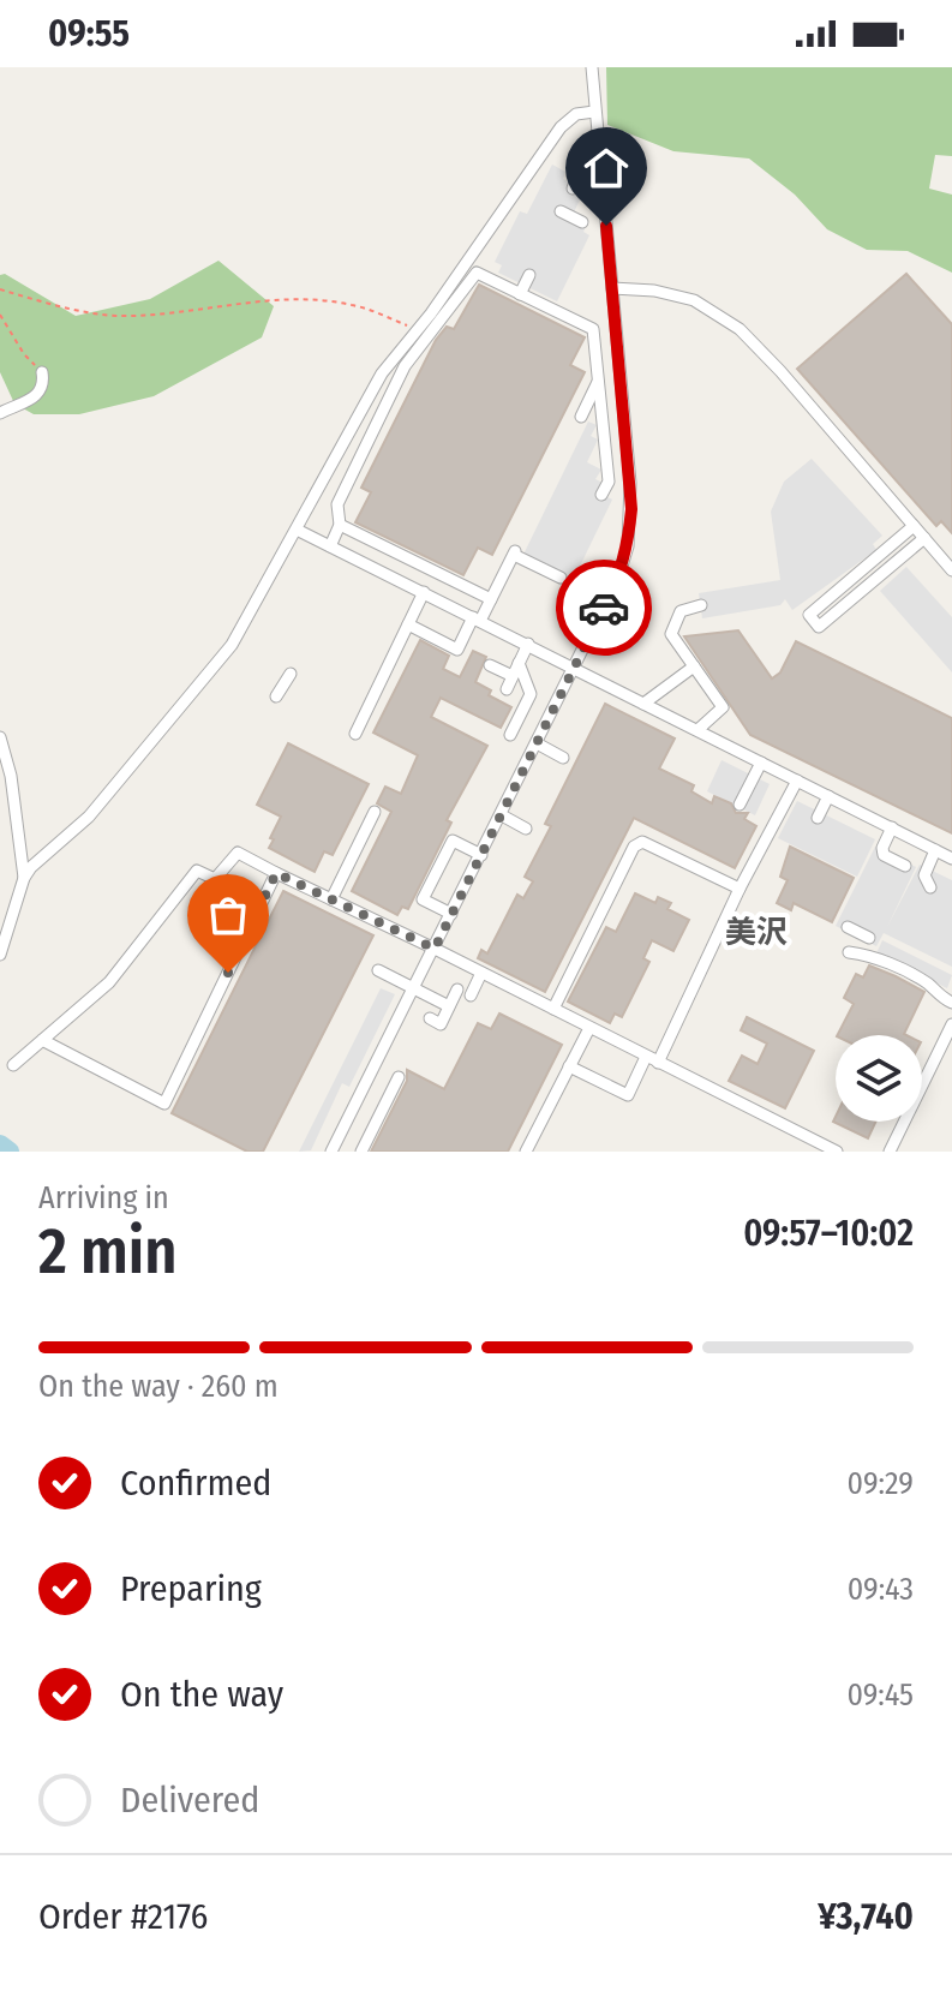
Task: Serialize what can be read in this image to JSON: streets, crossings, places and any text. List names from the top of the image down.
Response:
{
  "districts": ["美沢"],
  "page": {
    "status": "09:55",
    "heading": ["2 min", "Arriving in", "09:57–10:02"],
    "panel": ["Order #2176", "¥3,740"],
    "bar": "On the way · 260 m",
    "list": [
      ["Confirmed", "09:29"],
      ["Preparing", "09:43"],
      ["On the way", "09:45"],
      "Delivered"
    ]
  }
}
